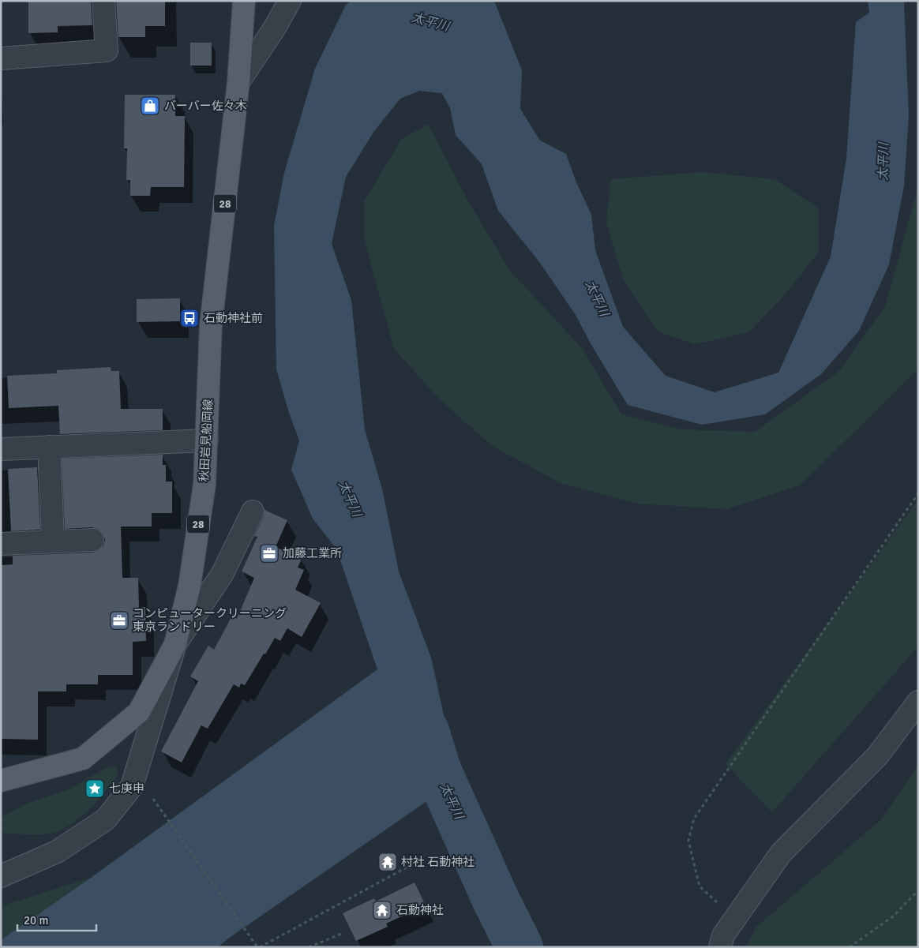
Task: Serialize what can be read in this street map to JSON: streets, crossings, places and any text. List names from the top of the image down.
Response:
{
  "streets": {
    "main road": ["28", "秋田岩見船岡線"]
  },
  "water": ["太平川"],
  "places": {
    "shop": ["バーバー佐々木"],
    "bus stop": ["石動神社前"],
    "office": ["加藤工業所", "コンピュータークリーニング 東京ランドリー"],
    "place": ["七庚申"],
    "temple": ["村社 石動神社", "石動神社"]
  },
  "scale_bar": "20 m"
}
